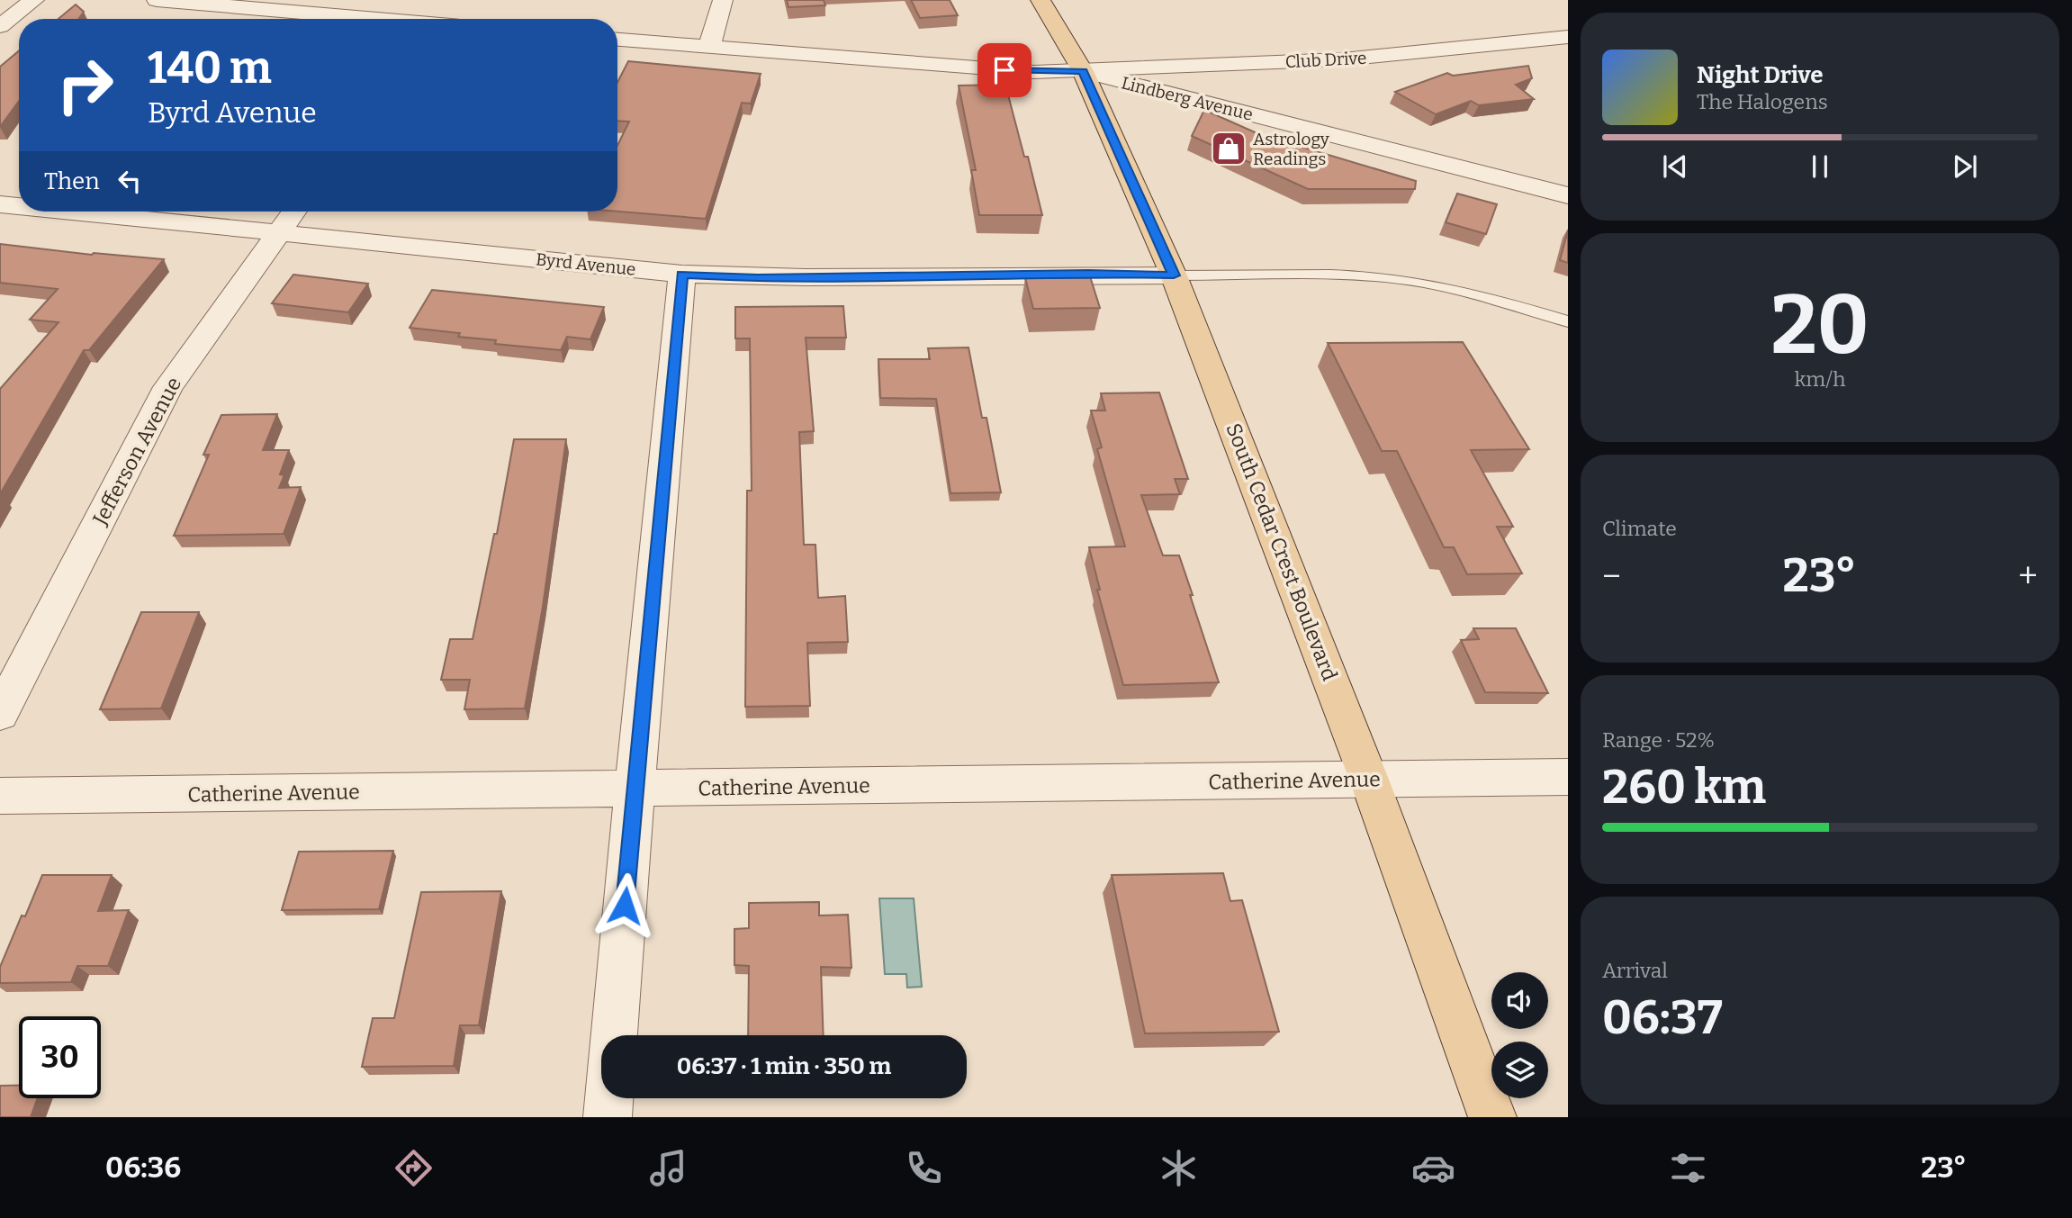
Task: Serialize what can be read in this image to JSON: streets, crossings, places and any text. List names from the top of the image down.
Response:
{
  "streets": {
    "main road": ["South Cedar Crest Boulevard"],
    "street": [
      "Club Drive",
      "Lindberg Avenue",
      "Byrd Avenue",
      "Jefferson Avenue",
      "Catherine Avenue"
    ]
  },
  "crossings": [
    ["Club Drive", "Lindberg Avenue"],
    ["Club Drive", "South Cedar Crest Boulevard"],
    ["Lindberg Avenue", "South Cedar Crest Boulevard"],
    ["Byrd Avenue", "Jefferson Avenue"],
    ["Byrd Avenue", "South Cedar Crest Boulevard"],
    ["South Cedar Crest Boulevard", "Catherine Avenue"]
  ],
  "places": {
    "shop": ["Astrology Readings"]
  },
  "page": {
    "turn": ["140 m", "Byrd Avenue"],
    "song": ["Night Drive", "The Halogens"],
    "then": "Then",
    "tile": [
      ["20", "km/h"],
      "Climate",
      ["Range · 52%", "260 km"],
      ["Arrival", "06:37"]
    ],
    "heat": ["−", "23°", "+"],
    "limit": "30",
    "trip": "06:37 · 1 min · 350 m",
    "tabs": ["06:36", "23°"]
  }
}
